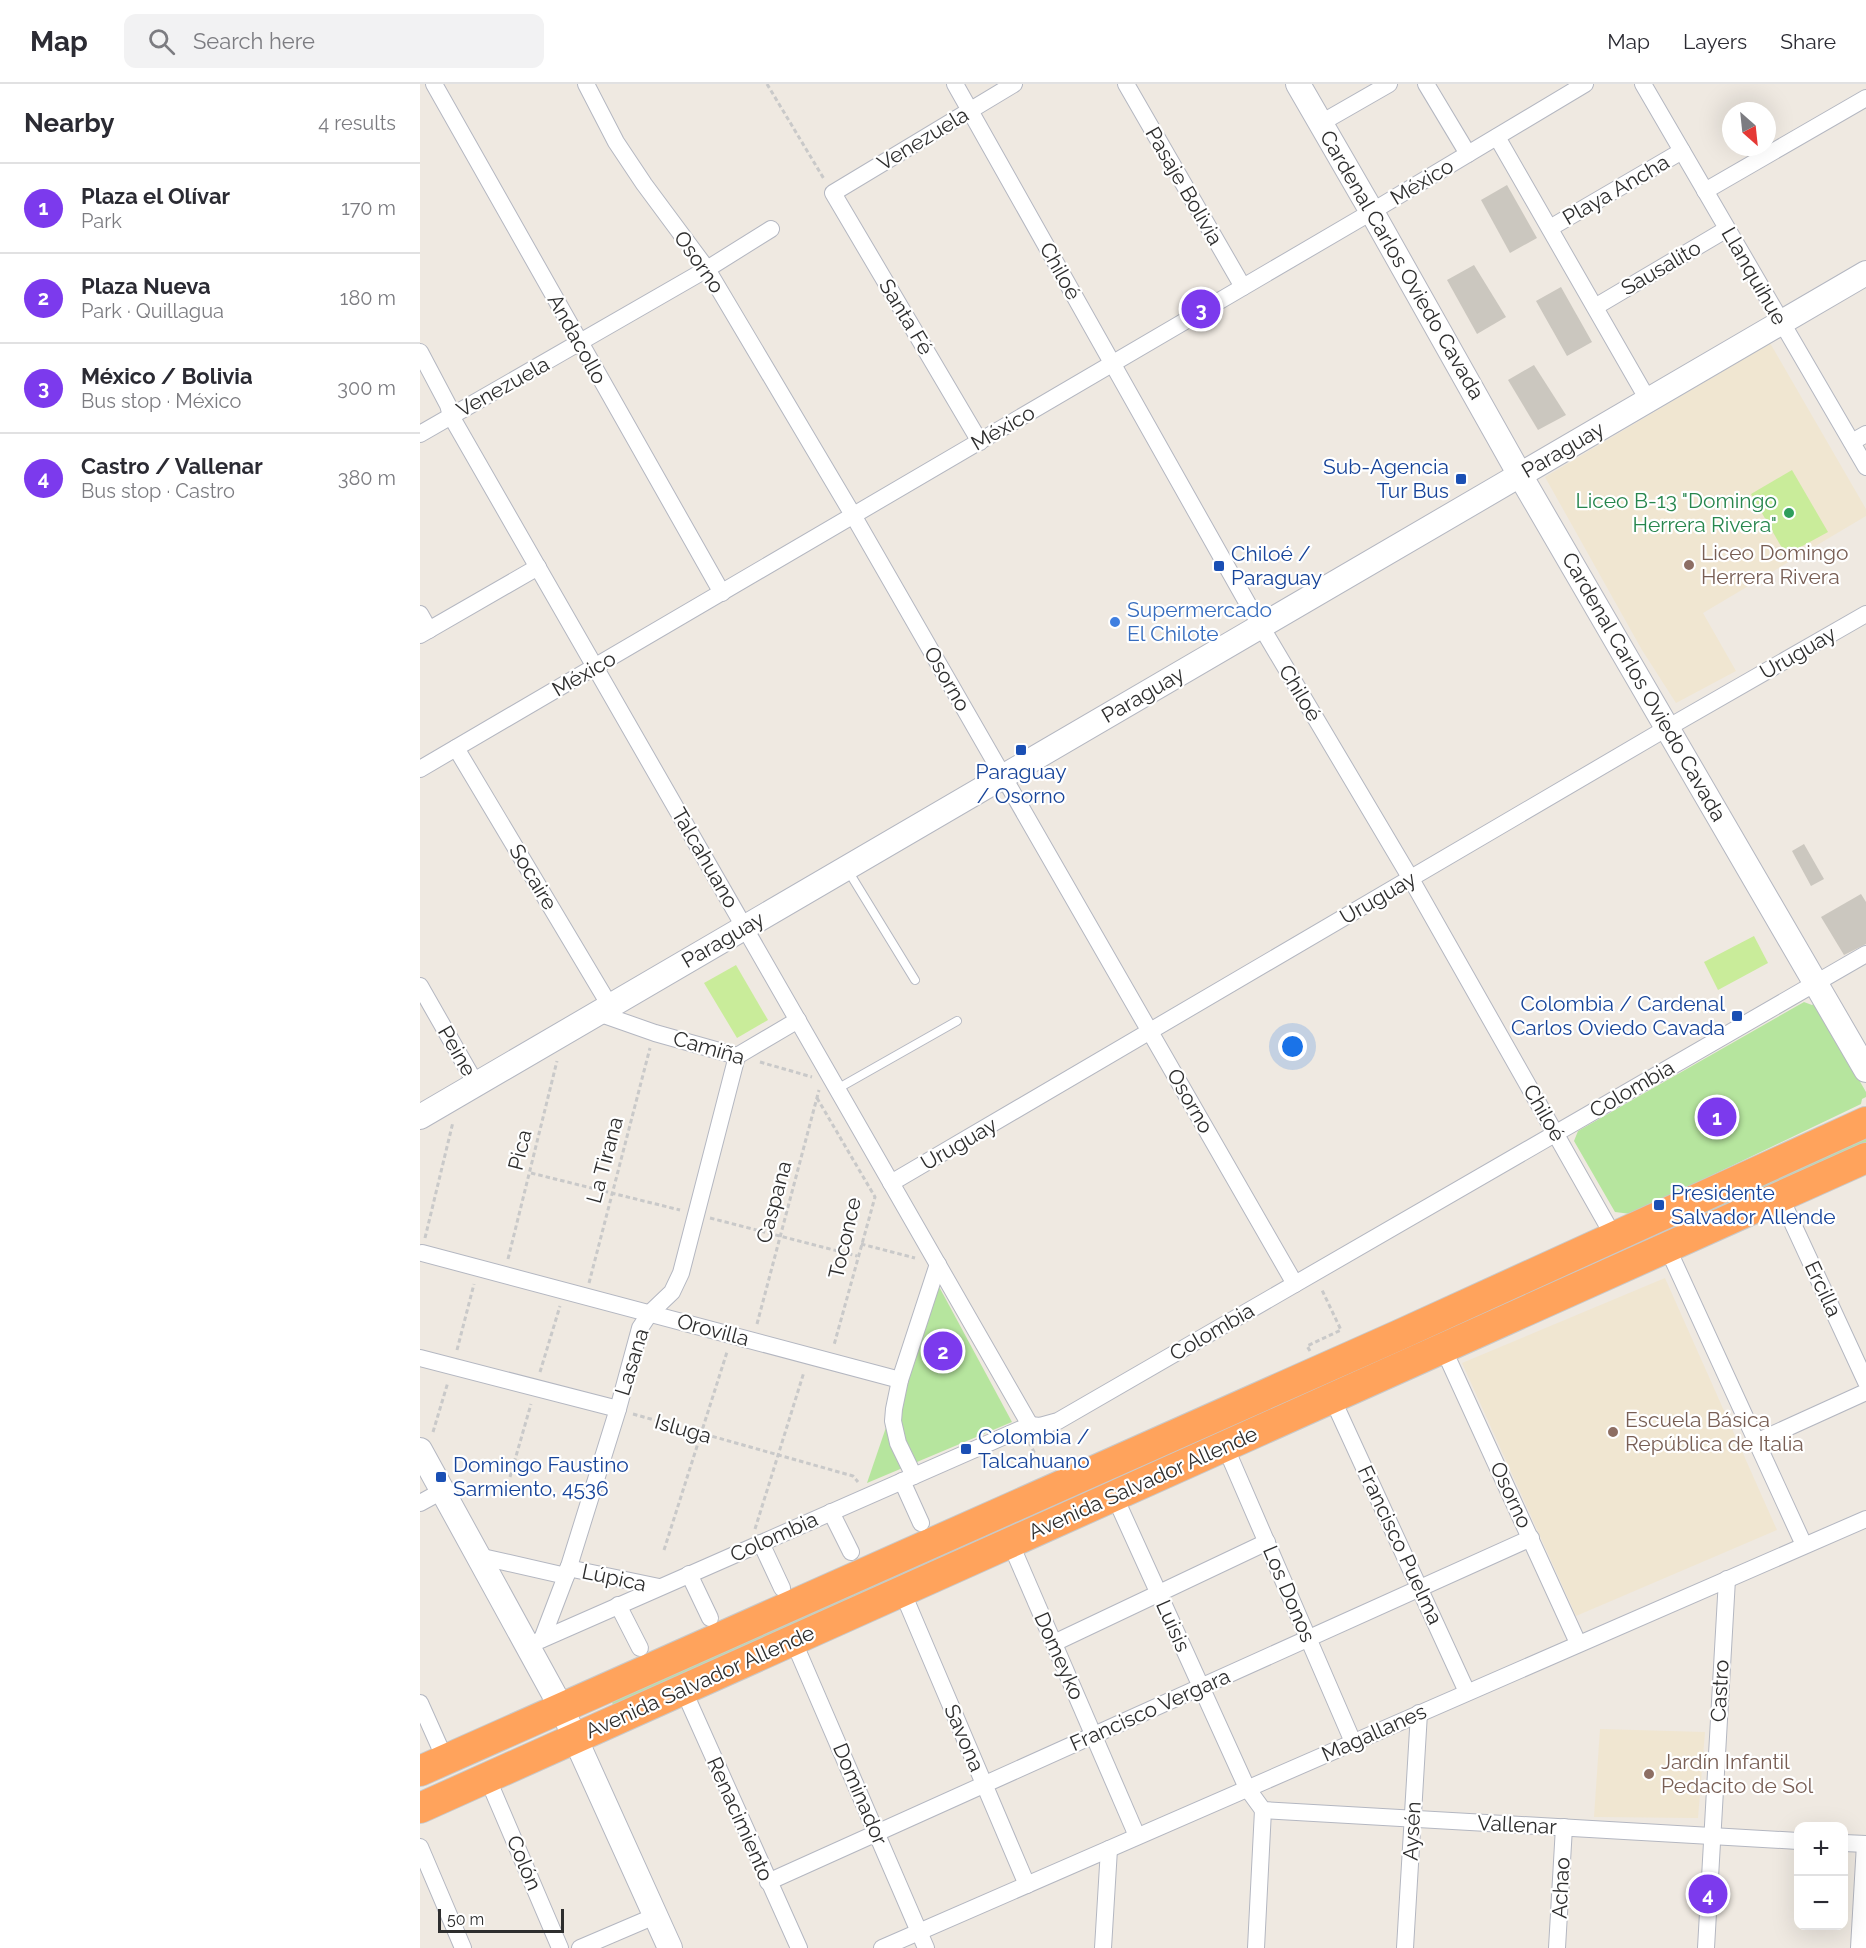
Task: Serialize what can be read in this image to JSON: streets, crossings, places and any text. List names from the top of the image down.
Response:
{
  "streets": {
    "highway": ["Avenida Salvador Allende"],
    "street": [
      "Venezuela",
      "México",
      "Pasaje Bolivia",
      "Playa Ancha",
      "Osorno",
      "Cardenal Carlos Oviedo Cavada",
      "Sausalito",
      "Chiloé",
      "Llanquihue",
      "Santa Fé",
      "Andacollo",
      "Paraguay",
      "Uruguay",
      "Talcahuano",
      "Socaire",
      "Camiña",
      "Peine",
      "Colombia",
      "Ercilla",
      "Orovilla",
      "Lasana",
      "Francisco Puelma",
      "Lúpica",
      "Los Donos",
      "Luisis",
      "Domeyko",
      "Castro",
      "Francisco Vergara",
      "Magallanes",
      "Savona",
      "Dominador",
      "Renacimiento",
      "Vallenar",
      "Aysén",
      "Colón",
      "Achao"
    ],
    "path": [
      "Pica",
      "La Tirana",
      "Caspana",
      "Toconce",
      "Isluga"
    ]
  },
  "crossings": [
    ["Venezuela", "Osorno"],
    ["Venezuela", "Chiloé"],
    ["Venezuela", "Santa Fé"],
    ["Venezuela", "Andacollo"],
    ["Venezuela", "Talcahuano"],
    ["México", "Pasaje Bolivia"],
    ["México", "Osorno"],
    ["México", "Cardenal Carlos Oviedo Cavada"],
    ["México", "Chiloé"],
    ["México", "Santa Fé"],
    ["México", "Andacollo"],
    ["México", "Talcahuano"],
    ["México", "Socaire"],
    ["Playa Ancha", "Llanquihue"],
    ["Osorno", "Paraguay"],
    ["Osorno", "Uruguay"],
    ["Osorno", "Colombia"],
    ["Osorno", "Avenida Salvador Allende"],
    ["Osorno", "Francisco Vergara"],
    ["Osorno", "Magallanes"],
    ["Cardenal Carlos Oviedo Cavada", "Paraguay"],
    ["Cardenal Carlos Oviedo Cavada", "Uruguay"],
    ["Cardenal Carlos Oviedo Cavada", "Colombia"],
    ["Sausalito", "Llanquihue"],
    ["Chiloé", "Paraguay"],
    ["Chiloé", "Uruguay"],
    ["Chiloé", "Colombia"],
    ["Chiloé", "Avenida Salvador Allende"],
    ["Llanquihue", "Paraguay"],
    ["Paraguay", "Talcahuano"],
    ["Paraguay", "Socaire"],
    ["Paraguay", "Camiña"],
    ["Paraguay", "Peine"],
    ["Paraguay", "Pica"],
    ["Uruguay", "Talcahuano"],
    ["Talcahuano", "Camiña"],
    ["Talcahuano", "Colombia"],
    ["Talcahuano", "Caspana"],
    ["Socaire", "Camiña"],
    ["Camiña", "La Tirana"],
    ["Camiña", "Caspana"],
    ["Camiña", "Lasana"],
    ["Colombia", "Lasana"],
    ["Colombia", "Isluga"],
    ["Colombia", "Lúpica"],
    ["Pica", "Orovilla"],
    ["La Tirana", "Orovilla"],
    ["Caspana", "Toconce"],
    ["Caspana", "Orovilla"],
    ["Toconce", "Orovilla"],
    ["Ercilla", "Avenida Salvador Allende"],
    ["Orovilla", "Lasana"],
    ["Lasana", "Isluga"],
    ["Lasana", "Lúpica"],
    ["Avenida Salvador Allende", "Francisco Puelma"],
    ["Avenida Salvador Allende", "Los Donos"],
    ["Avenida Salvador Allende", "Luisis"],
    ["Avenida Salvador Allende", "Domeyko"],
    ["Avenida Salvador Allende", "Savona"],
    ["Avenida Salvador Allende", "Dominador"],
    ["Avenida Salvador Allende", "Renacimiento"],
    ["Avenida Salvador Allende", "Colón"],
    ["Francisco Puelma", "Francisco Vergara"],
    ["Francisco Puelma", "Magallanes"],
    ["Los Donos", "Francisco Vergara"],
    ["Los Donos", "Magallanes"],
    ["Luisis", "Francisco Vergara"],
    ["Luisis", "Magallanes"],
    ["Domeyko", "Francisco Vergara"],
    ["Domeyko", "Magallanes"],
    ["Castro", "Magallanes"],
    ["Castro", "Vallenar"],
    ["Francisco Vergara", "Savona"],
    ["Francisco Vergara", "Dominador"],
    ["Francisco Vergara", "Renacimiento"],
    ["Magallanes", "Savona"],
    ["Magallanes", "Dominador"],
    ["Magallanes", "Aysén"],
    ["Vallenar", "Aysén"],
    ["Vallenar", "Achao"]
  ],
  "places": {
    "transit": [
      "Sub-Agencia Tur Bus",
      "Chiloé / Paraguay",
      "Paraguay / Osorno",
      "Colombia / Cardenal Carlos Oviedo Cavada",
      "Presidente Salvador Allende",
      "Colombia / Talcahuano",
      "Domingo Faustino Sarmiento, 4536"
    ],
    "other": [
      "Liceo B-13 \"Domingo Herrera Rivera\"",
      "Liceo Domingo Herrera Rivera",
      "Supermercado El Chilote",
      "Escuela Básica República de Italia",
      "Jardín Infantil Pedacito de Sol"
    ]
  },
  "scale_bar": "50 m",
  "north": "bottom right",
  "page": {
    "header": "Map",
    "search": "Search here",
    "nav": ["Map", "Layers", "Share"],
    "heading": ["Nearby", "4 results"],
    "list": [
      {
        "mark": "1",
        "name": "Plaza el Olívar",
        "note": "Park",
        "value": "170 m"
      },
      {
        "mark": "2",
        "name": "Plaza Nueva",
        "note": "Park · Quillagua",
        "value": "180 m"
      },
      {
        "mark": "3",
        "name": "México / Bolivia",
        "note": "Bus stop · México",
        "value": "300 m"
      },
      {
        "mark": "4",
        "name": "Castro / Vallenar",
        "note": "Bus stop · Castro",
        "value": "380 m"
      }
    ],
    "pins": [
      "3",
      "1",
      "2",
      "4"
    ],
    "map_buttons": ["+", "−"],
    "scale": "50 m"
  }
}
